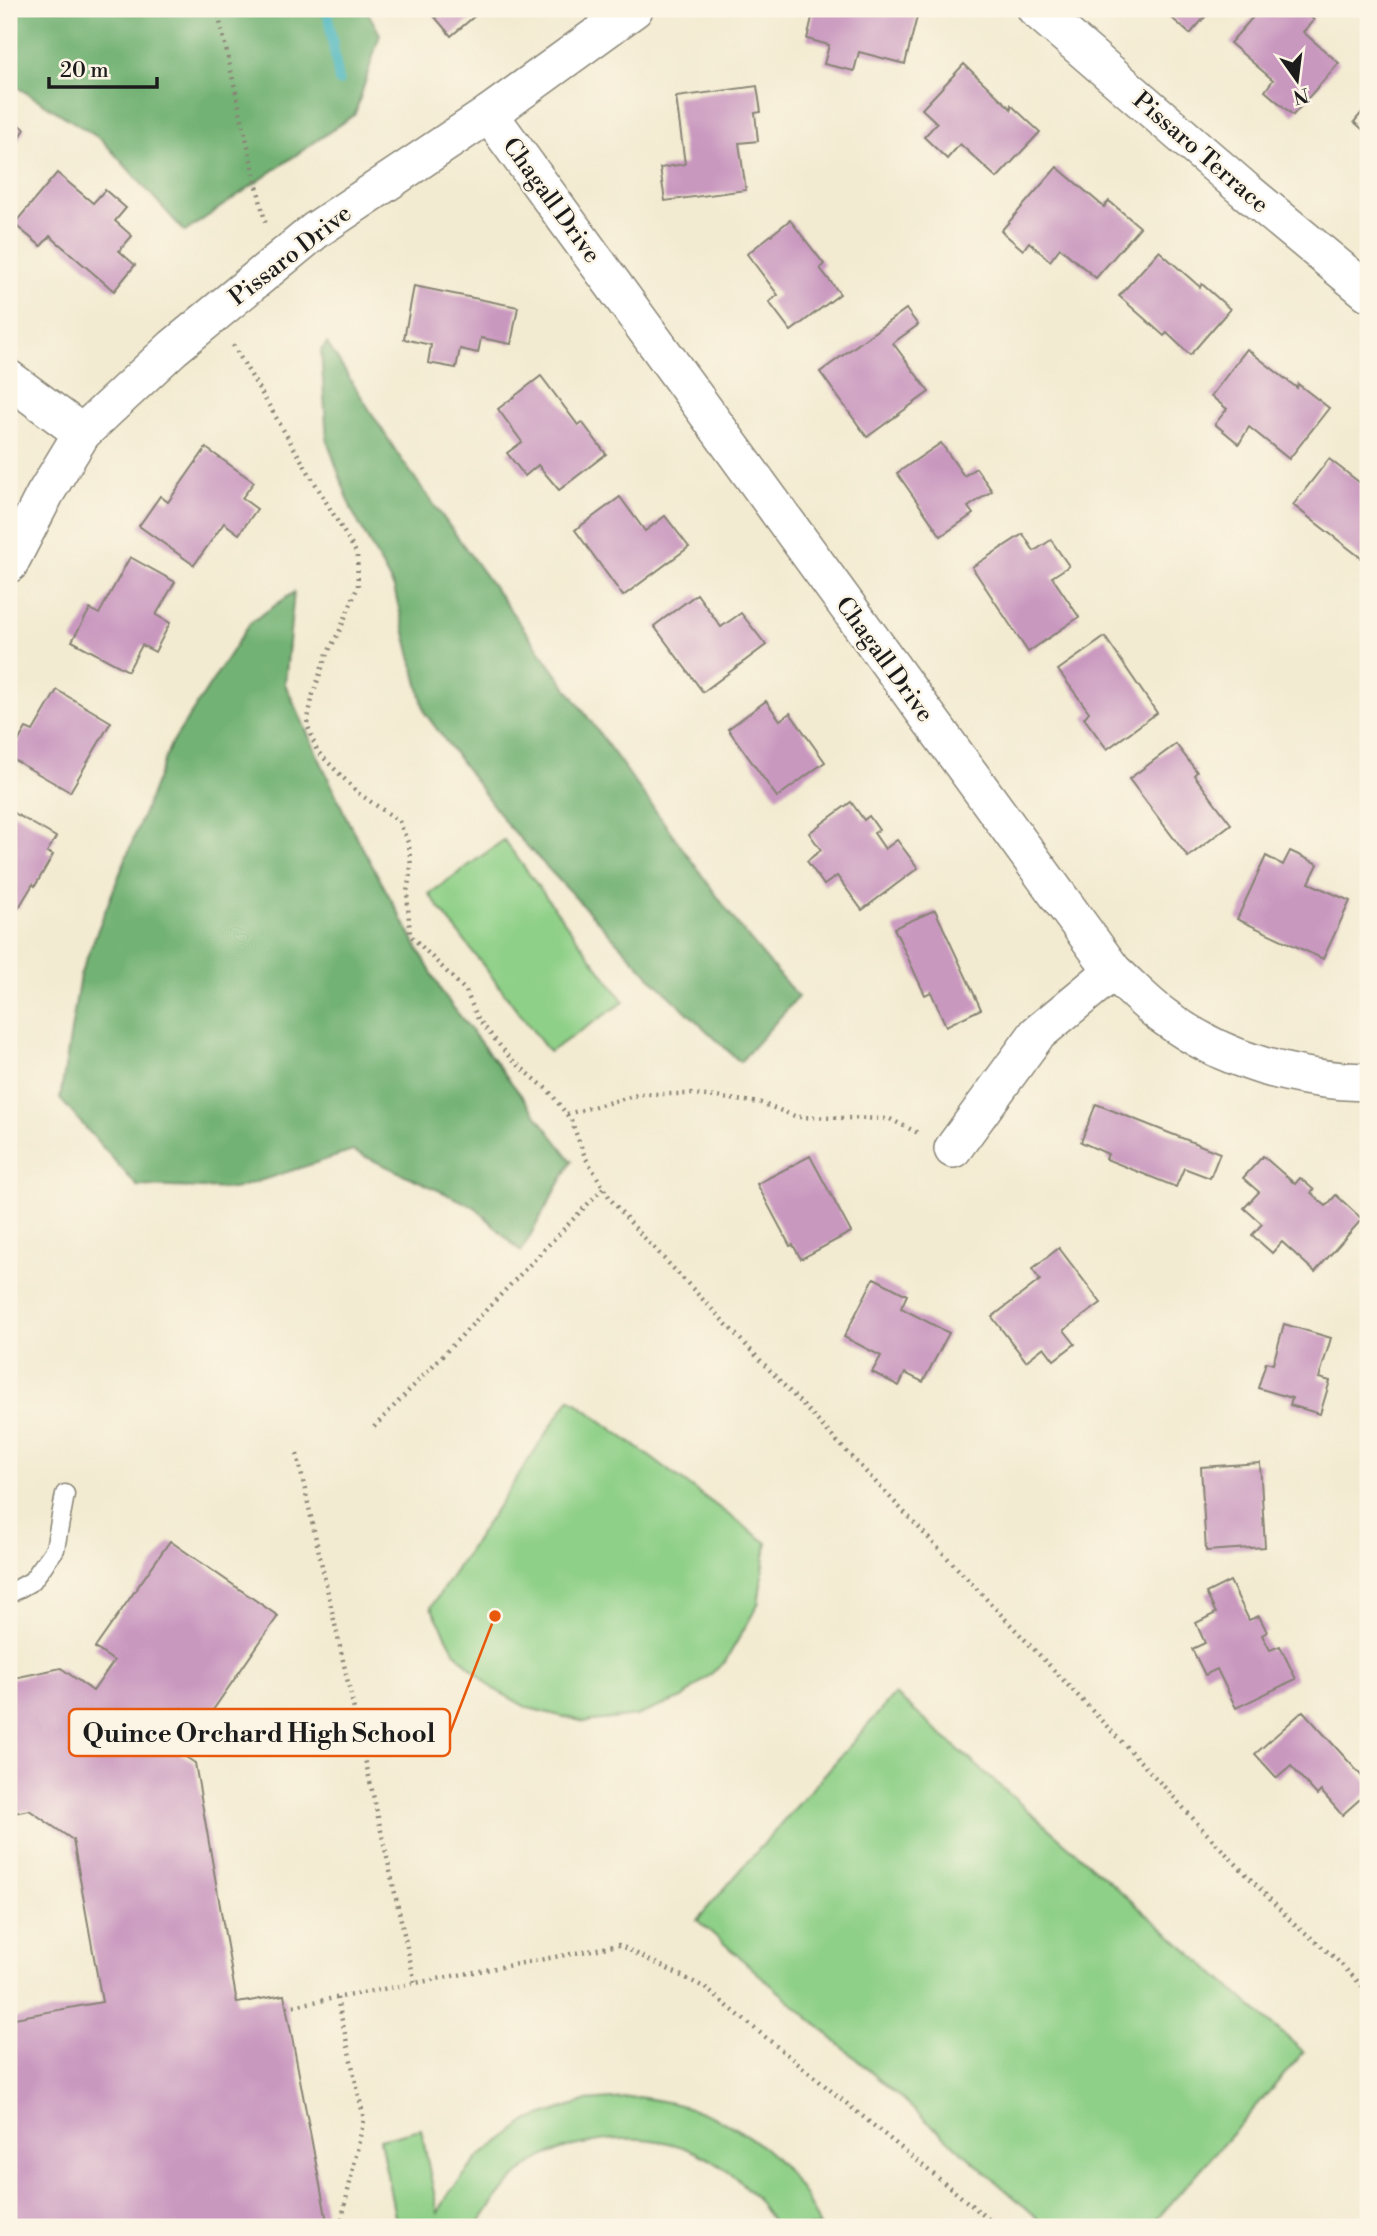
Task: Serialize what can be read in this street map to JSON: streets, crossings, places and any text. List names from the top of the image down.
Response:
{
  "streets": {
    "street": ["Pissaro Terrace", "Chagall Drive", "Pissaro Drive"]
  },
  "crossings": [
    ["Chagall Drive", "Pissaro Drive"]
  ],
  "places": ["Quince Orchard High School"],
  "scale_bar": "20 m",
  "north": "bottom"
}
